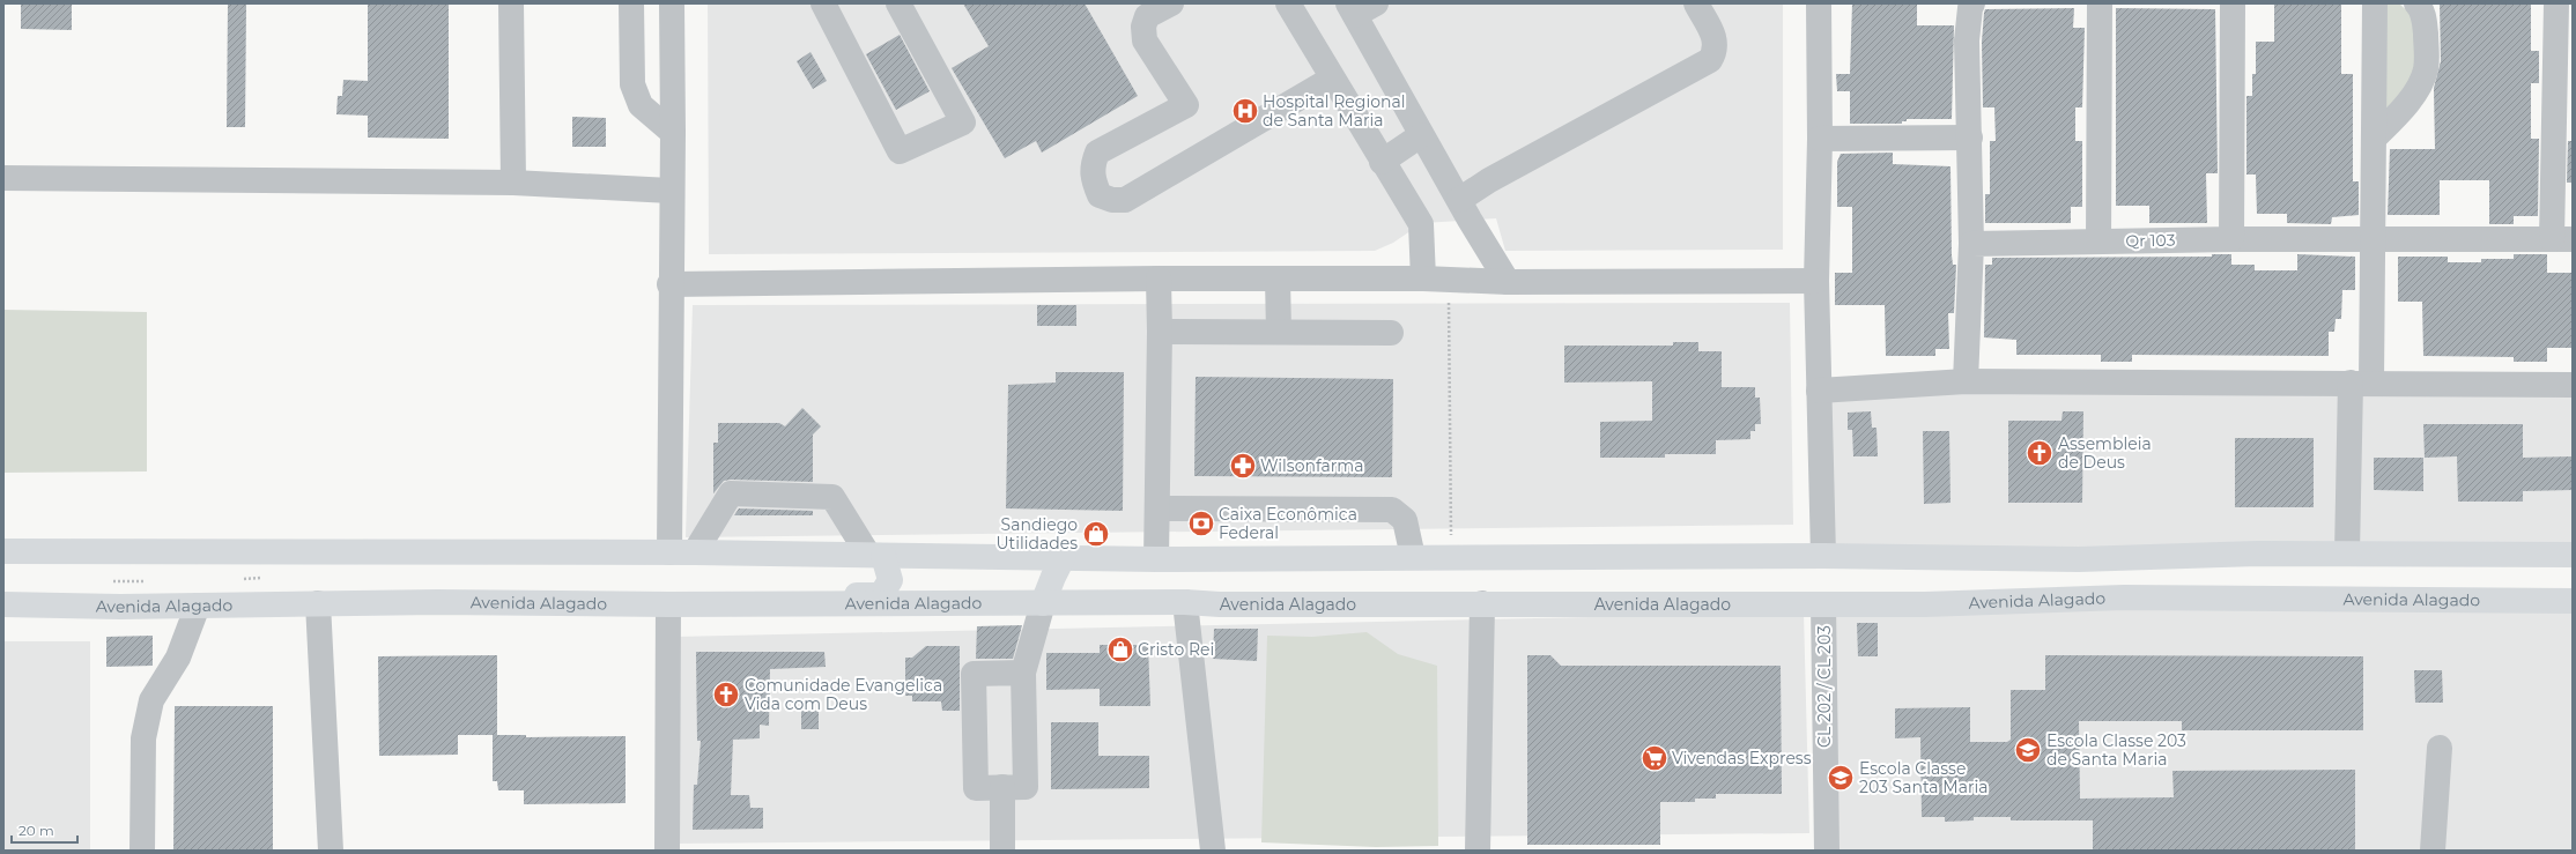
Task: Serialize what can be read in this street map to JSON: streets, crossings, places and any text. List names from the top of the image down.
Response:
{
  "streets": {
    "main road": ["Avenida Alagado"],
    "street": ["Qr 103", "CL 202 / CL 203"]
  },
  "crossings": [
    ["Avenida Alagado", "CL 202 / CL 203"]
  ],
  "places": {
    "hospital": ["Hospital Regional de Santa Maria"],
    "church": ["Assembleia de Deus", "Comunidade Evangelica Vida com Deus"],
    "pharmacy": ["Wilsonfarma"],
    "bank": ["Caixa Econômica Federal"],
    "shop": ["Sandiego Utilidades", "Cristo Rei"],
    "school or university": ["Escola Classe 203 de Santa Maria", "Escola Classe 203 Santa Maria"],
    "supermarket": ["Vivendas Express"]
  },
  "scale_bar": "20 m"
}
